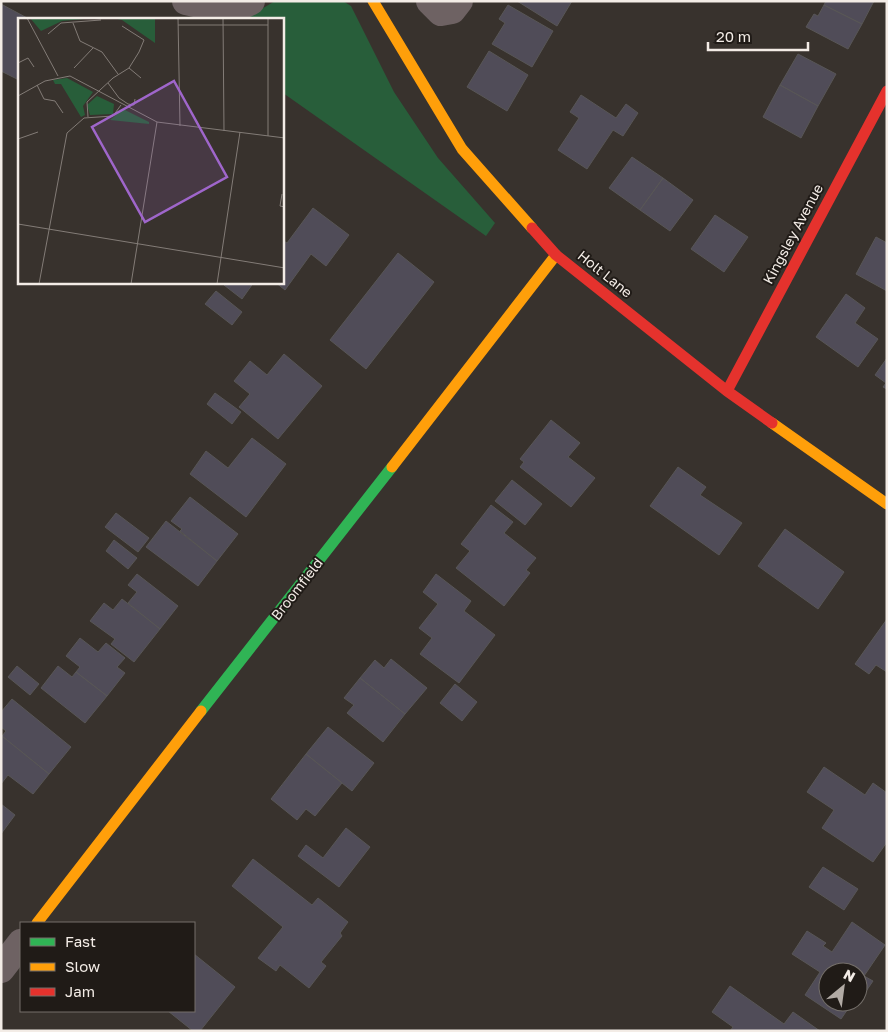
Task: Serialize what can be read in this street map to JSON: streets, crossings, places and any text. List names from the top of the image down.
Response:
{
  "streets": {
    "street": ["Kingsley Avenue", "Holt Lane", "Broomfield"]
  },
  "crossings": [
    ["Kingsley Avenue", "Holt Lane"],
    ["Holt Lane", "Broomfield"]
  ],
  "legend": ["Fast", "Slow", "Jam"],
  "scale_bar": "20 m",
  "north": "top right"
}
